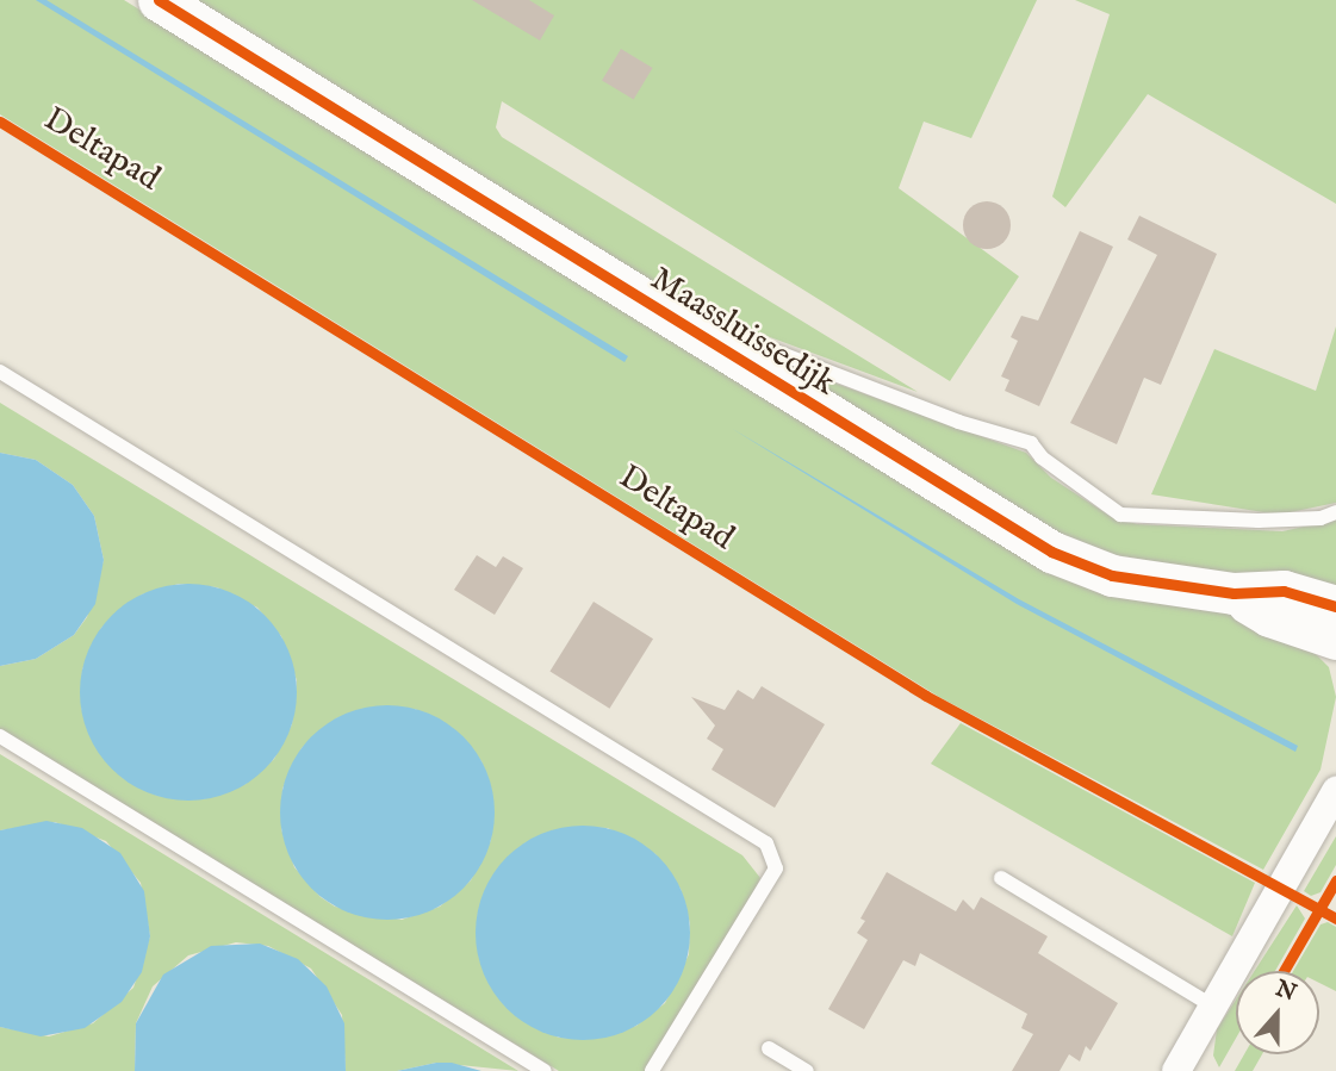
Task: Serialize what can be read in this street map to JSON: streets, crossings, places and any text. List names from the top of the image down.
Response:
{
  "streets": {
    "street": ["Maassluissedijk"],
    "cycle path": ["Deltapad"]
  },
  "north": "top"
}
